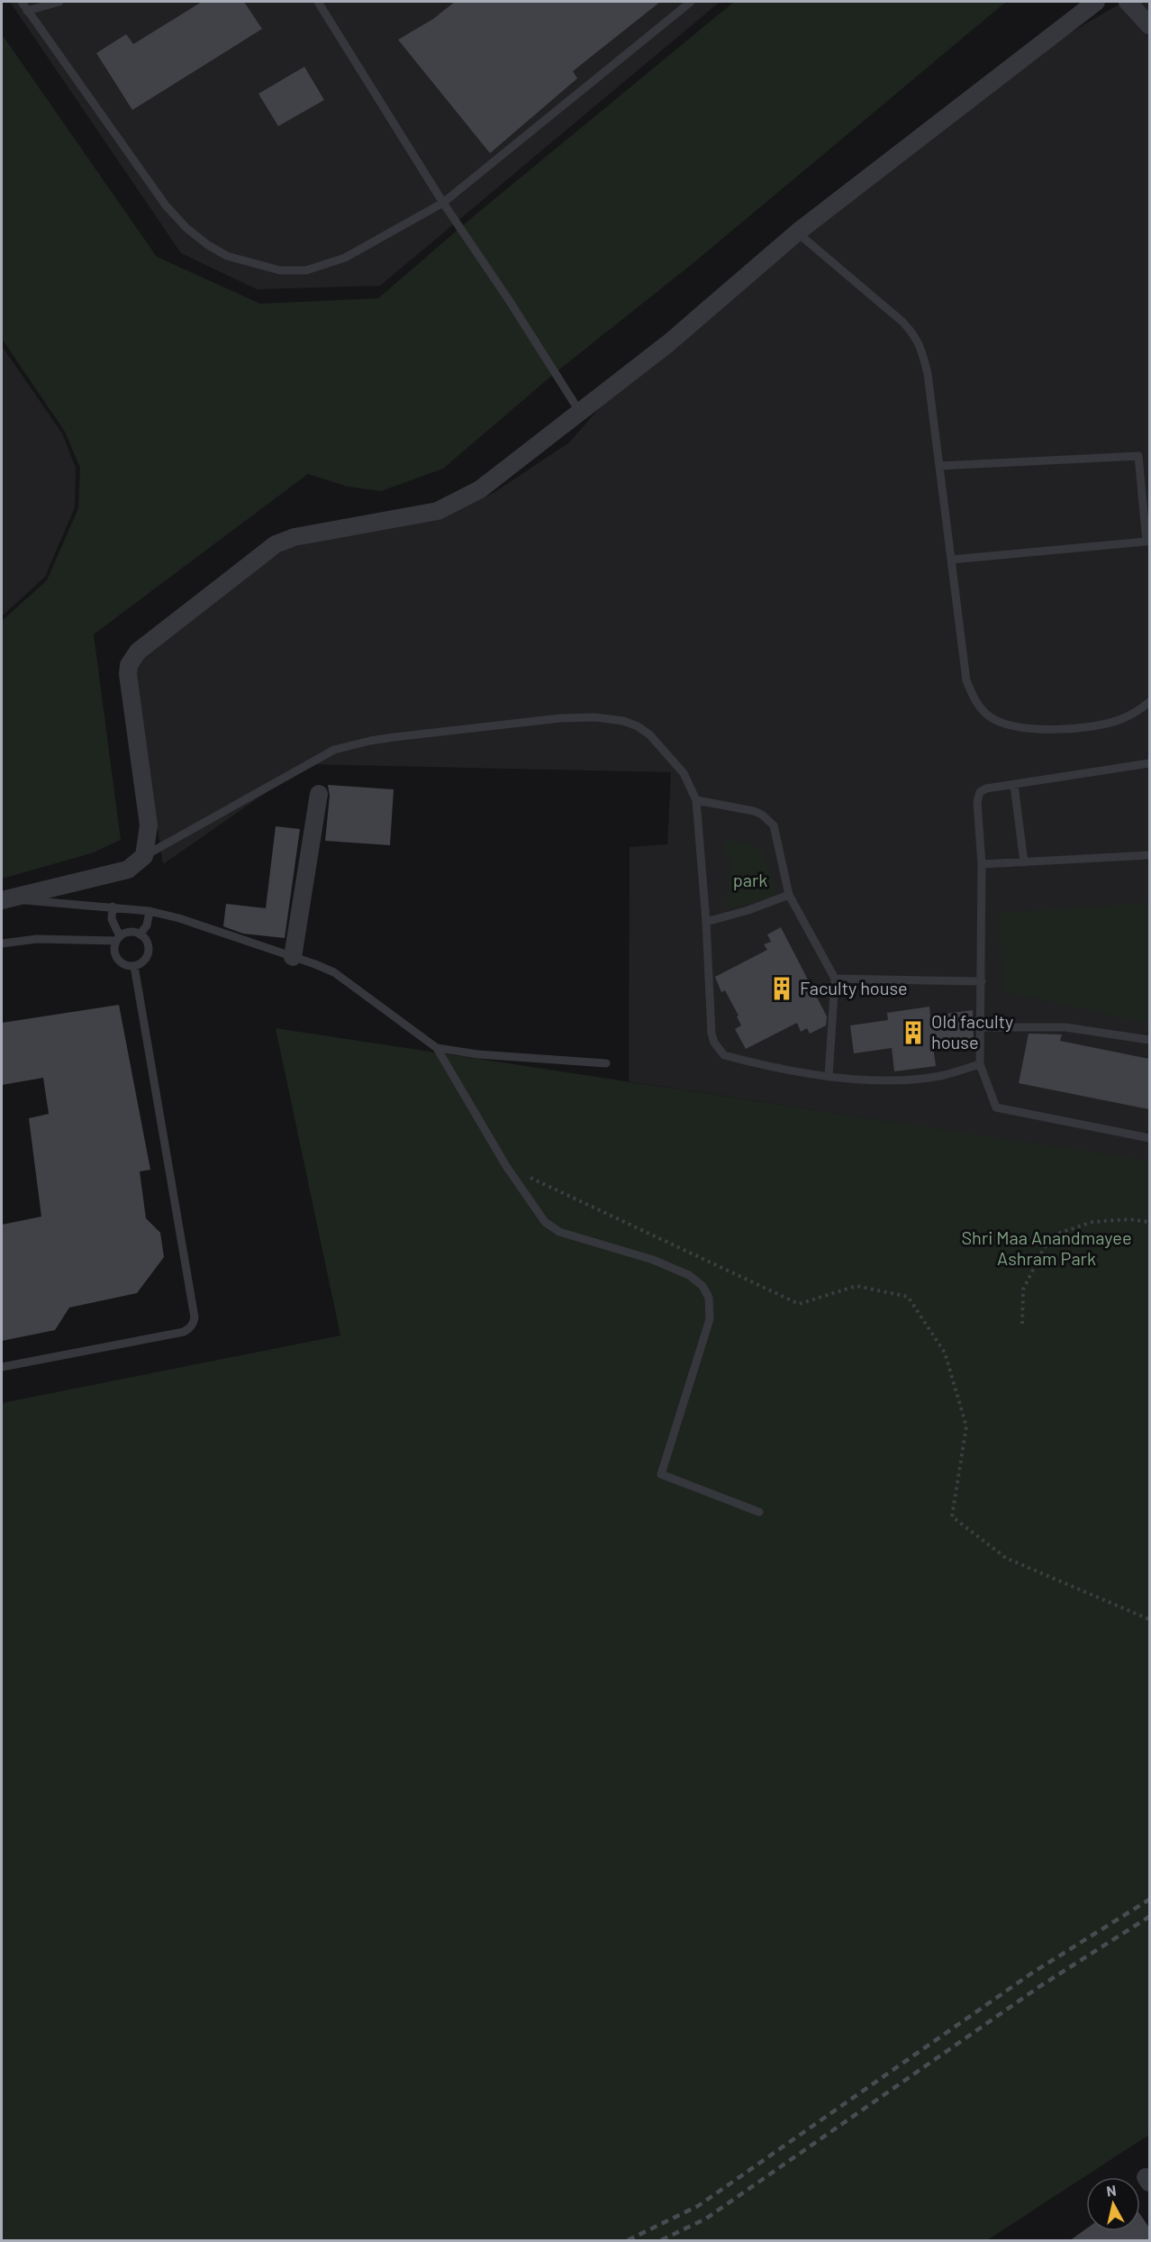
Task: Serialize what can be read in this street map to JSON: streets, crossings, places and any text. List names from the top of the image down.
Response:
{
  "parks": ["park", "Shri Maa Anandmayee Ashram Park"],
  "places": {
    "building": ["Faculty house", "Old faculty house"]
  },
  "north": "top"
}
